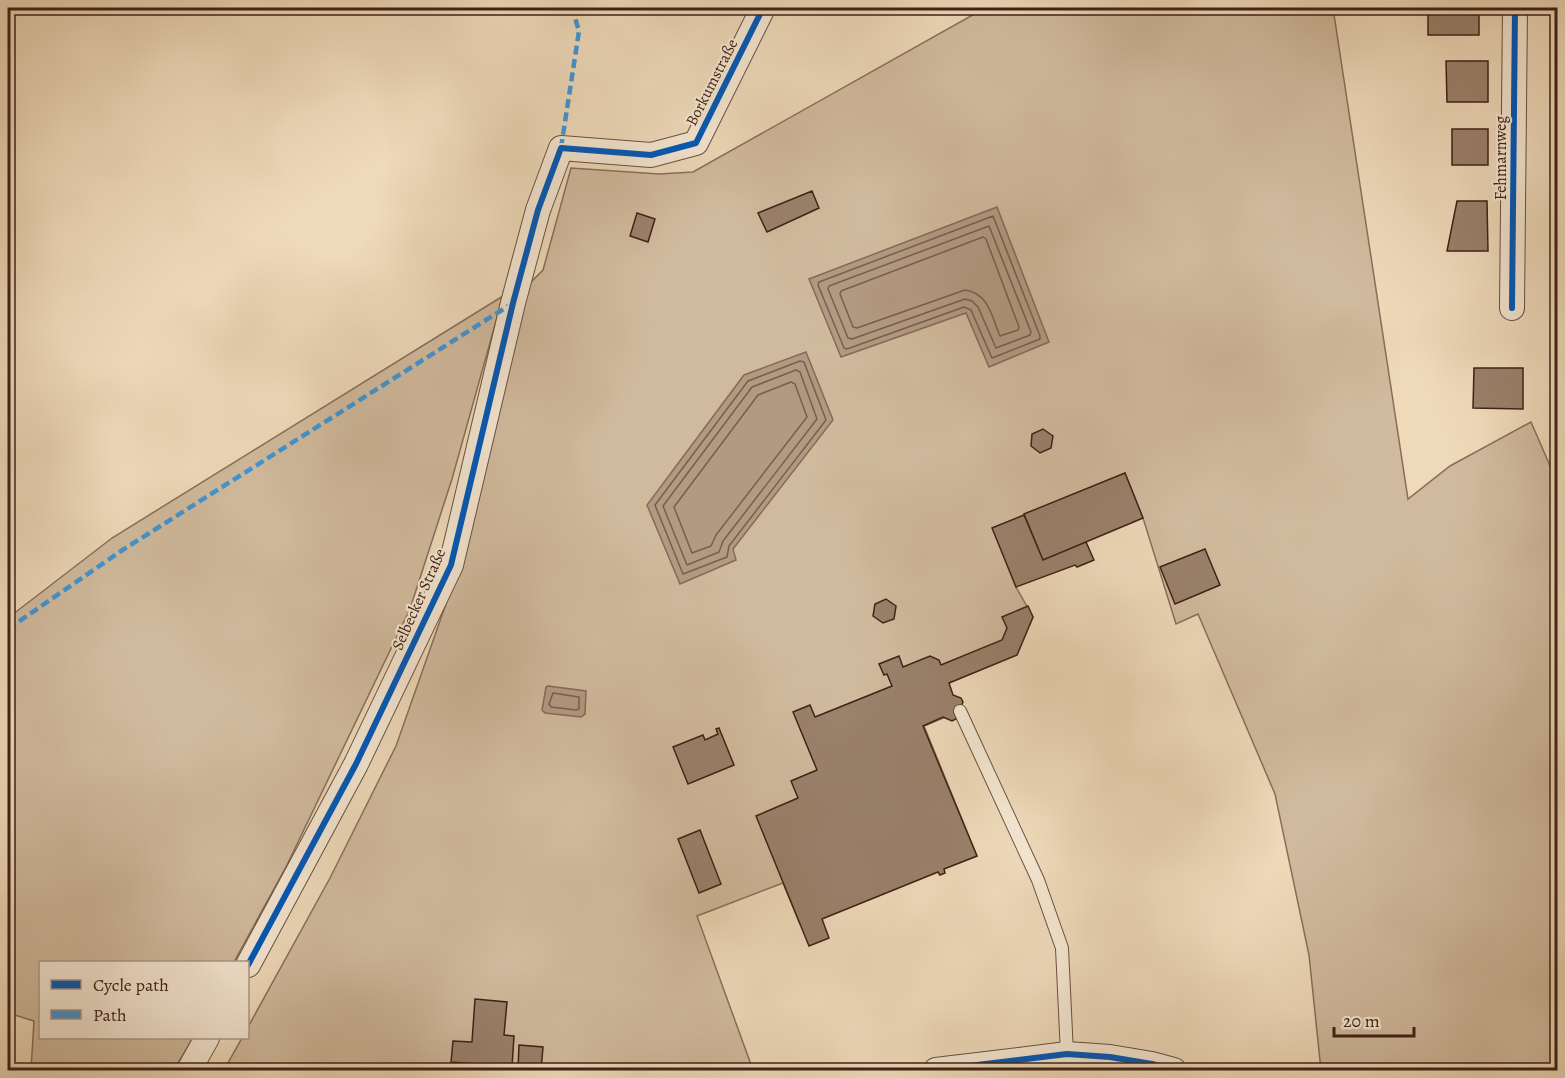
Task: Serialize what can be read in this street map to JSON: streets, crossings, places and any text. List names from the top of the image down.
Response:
{
  "streets": {
    "street": ["Borkumstraße", "Fehmarnweg", "Selbecker Straße"]
  },
  "crossings": [
    ["Borkumstraße", "Selbecker Straße"]
  ],
  "legend": ["Cycle path", "Path"],
  "scale_bar": "20 m"
}
